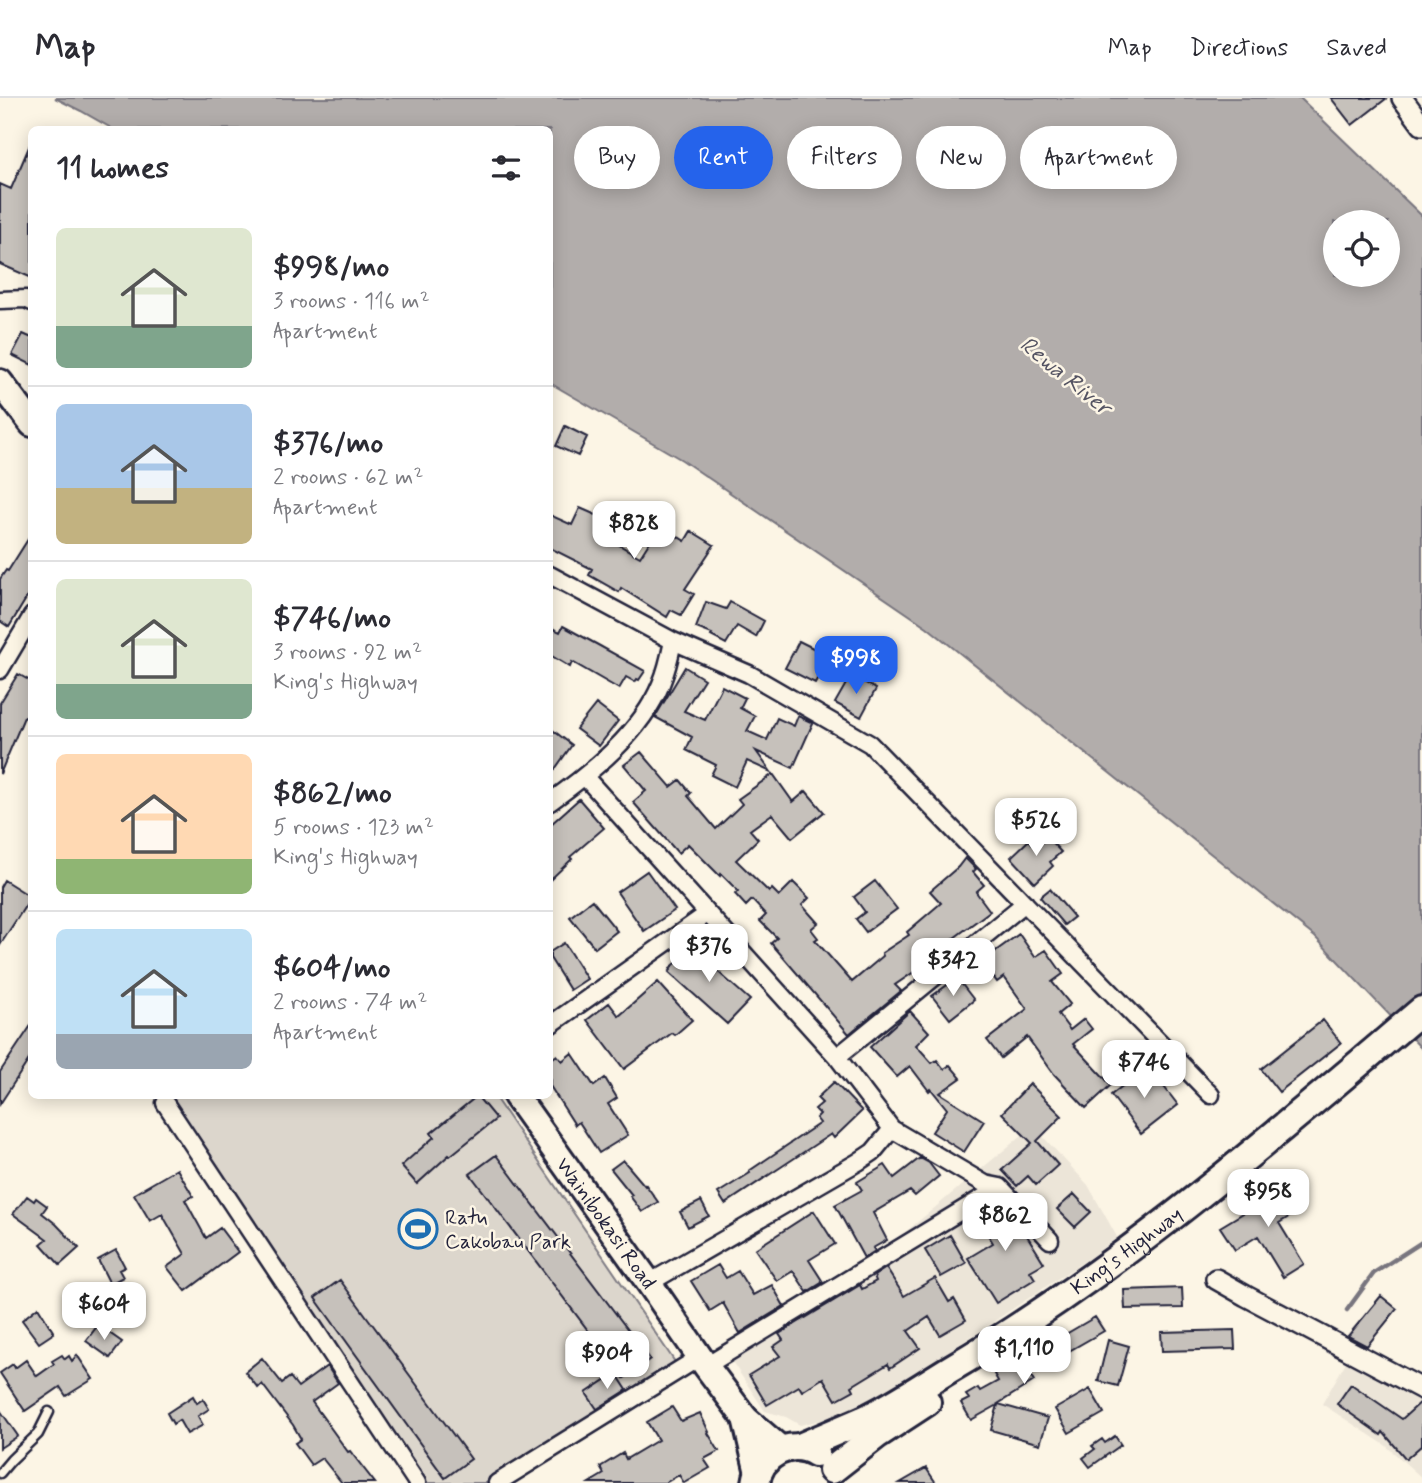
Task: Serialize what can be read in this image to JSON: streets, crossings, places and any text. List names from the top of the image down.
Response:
{
  "streets": {
    "highway": ["King's Highway"],
    "main road": ["Wainibokasi Road"]
  },
  "crossings": [
    ["Wainibokasi Road", "King's Highway"]
  ],
  "water": ["Rewa River"],
  "places": {
    "sports": ["Ratu Cakobau Park"]
  },
  "page": {
    "header": "Map",
    "nav": ["Map", "Directions", "Saved"],
    "chip": [
      "Buy",
      "Rent",
      "Filters",
      "New",
      "Apartment"
    ],
    "heading": "11 homes",
    "list": [
      {
        "name": "$998/mo",
        "note": "3 rooms · 116 m² · Apartment"
      },
      {
        "name": "$376/mo",
        "note": "2 rooms · 62 m² · Apartment"
      },
      {
        "name": "$746/mo",
        "note": "3 rooms · 92 m² · King's Highway"
      },
      {
        "name": "$862/mo",
        "note": "5 rooms · 123 m² · King's Highway"
      },
      {
        "name": "$604/mo",
        "note": "2 rooms · 74 m² · Apartment"
      }
    ],
    "price": [
      "$828",
      "$998",
      "$526",
      "$376",
      "$342",
      "$746",
      "$958",
      "$862",
      "$604",
      "$1,110",
      "$904"
    ]
  }
}
